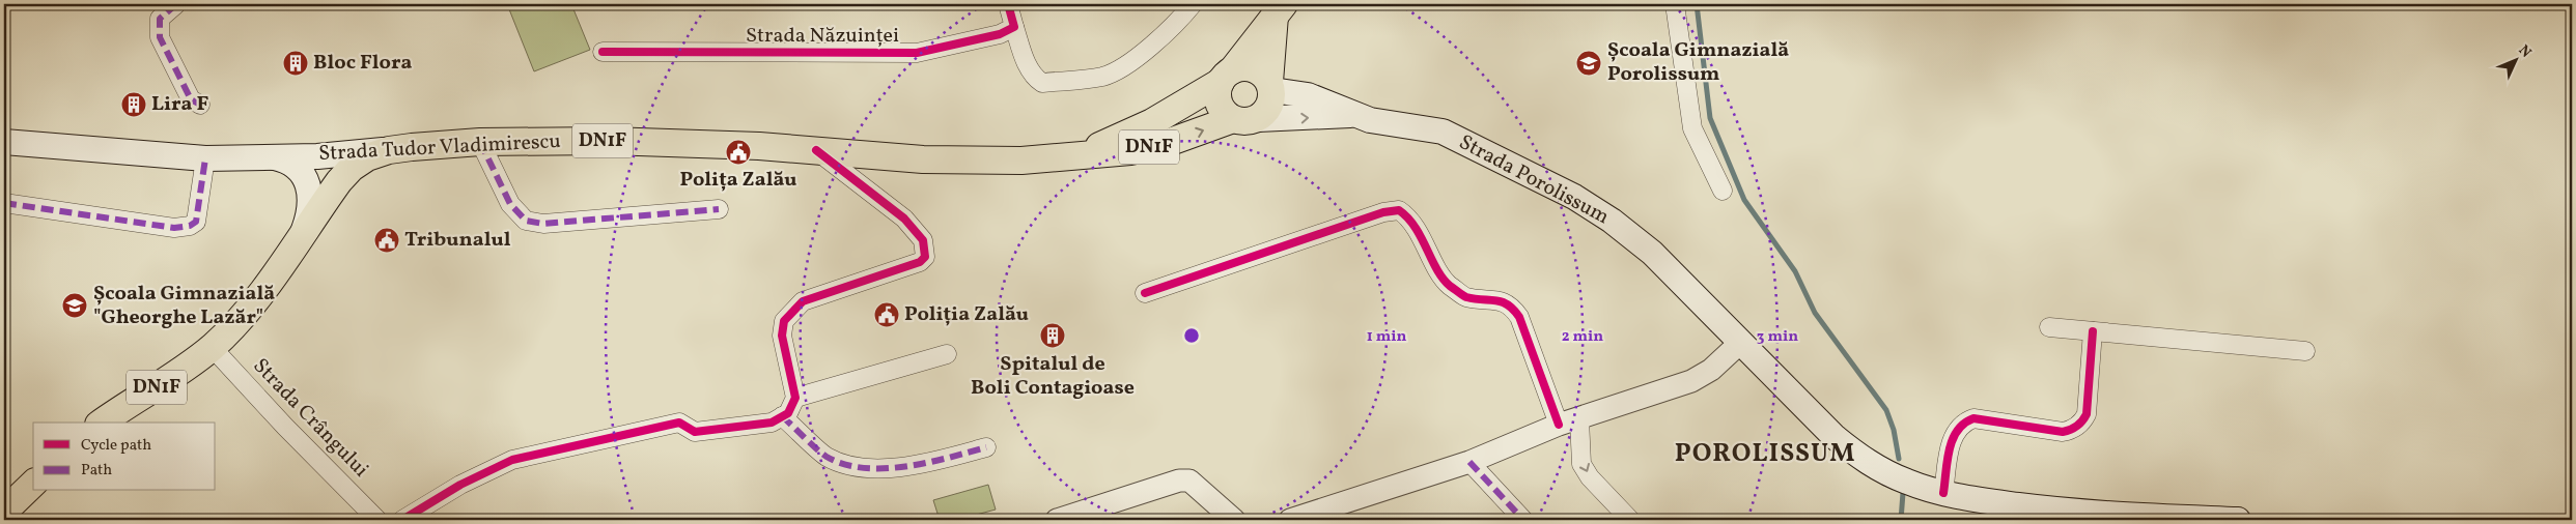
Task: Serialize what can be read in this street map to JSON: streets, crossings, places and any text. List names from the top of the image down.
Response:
{
  "streets": {
    "main road": ["DN1F", "Strada Tudor Vladimirescu", "Strada Porolissum"],
    "street": ["Strada Năzuinței", "Strada Crângului"]
  },
  "crossings": [
    ["DN1F", "Strada Tudor Vladimirescu"],
    ["DN1F", "Strada Porolissum"],
    ["DN1F", "Strada Crângului"],
    ["Strada Tudor Vladimirescu", "Strada Porolissum"]
  ],
  "districts": ["POROLISSUM"],
  "places": {
    "building": ["Bloc Flora", "Lira F", "Spitalul de Boli Contagioase"],
    "school or university": ["Școala Gimnazială Porolissum", "Școala Gimnazială \"Gheorghe Lazăr\""],
    "public building": ["Polița Zalău", "Tribunalul", "Poliția Zalău"]
  },
  "legend": ["Cycle path", "Path"],
  "north": "top right",
  "rings": ["1 min", "2 min", "3 min"]
}
